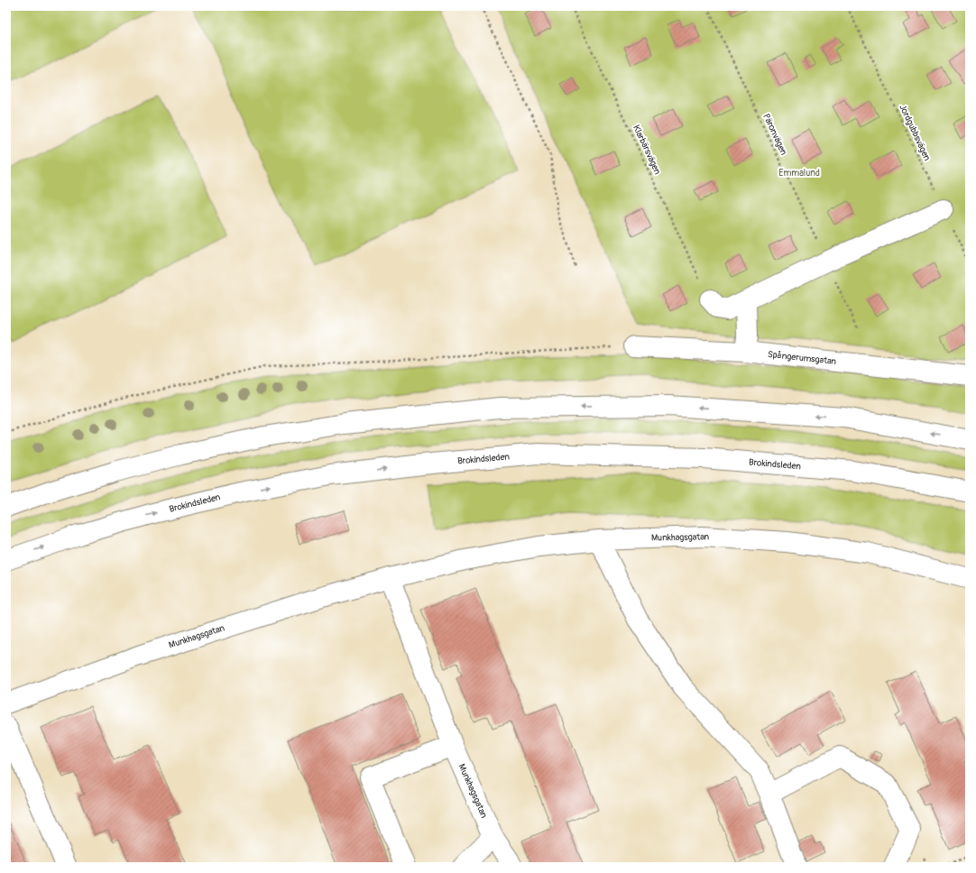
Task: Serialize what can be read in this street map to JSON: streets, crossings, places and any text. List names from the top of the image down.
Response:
{
  "streets": {
    "main road": ["Spångerumsgatan", "Brokindsleden", "Munkhagsgatan"],
    "path": ["Jordgubbsvägen", "Päronvägen", "Klarbärsvägen"]
  },
  "parks": ["Emmalund"]
}
